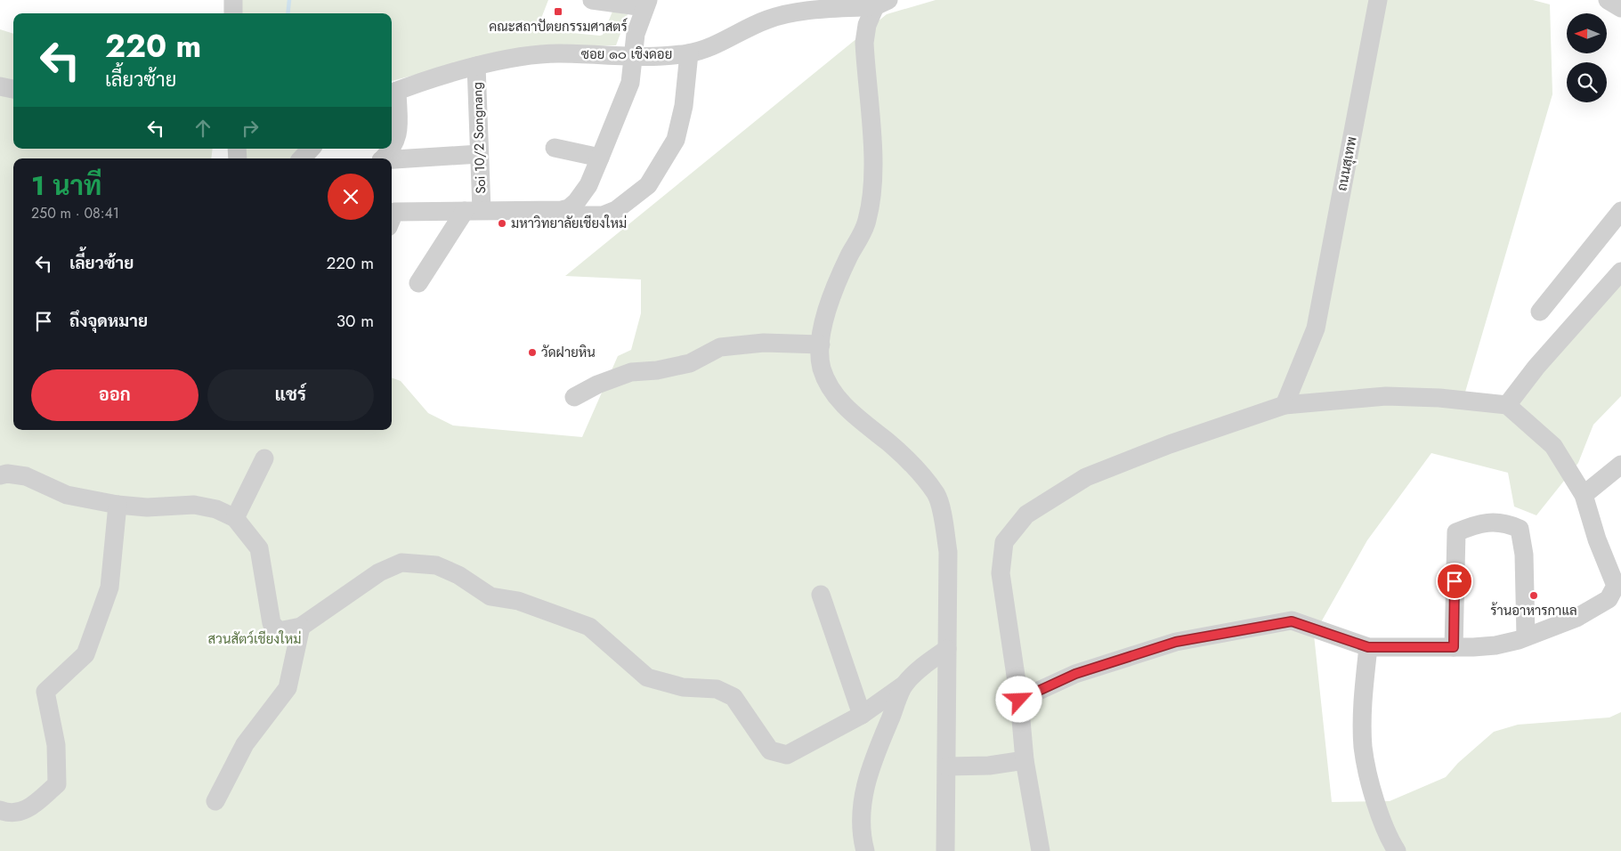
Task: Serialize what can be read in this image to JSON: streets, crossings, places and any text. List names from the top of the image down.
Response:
{
  "streets": {
    "street": ["ซอย ๑๐ เชิงดอย", "Soi 10/2 Songnang", "ถนนสุเทพ"]
  },
  "crossings": [
    ["ซอย ๑๐ เชิงดอย", "Soi 10/2 Songnang"]
  ],
  "parks": ["สวนสัตว์เชียงใหม่"],
  "places": {
    "transit": ["คณะสถาปัตยกรรมศาสตร์"],
    "other": ["มหาวิทยาลัยเชียงใหม่", "วัดฝายหิน", "ร้านอาหารกาแล"]
  },
  "north": "left",
  "page": {
    "turn": ["220 m", "เลี้ยวซ้าย"],
    "heading": ["1 นาที", "250 m · 08:41"],
    "list": [
      {
        "name": "เลี้ยวซ้าย",
        "value": "220 m"
      },
      {
        "name": "ถึงจุดหมาย",
        "value": "30 m"
      }
    ],
    "buttons": ["ออก", "แชร์"]
  }
}
